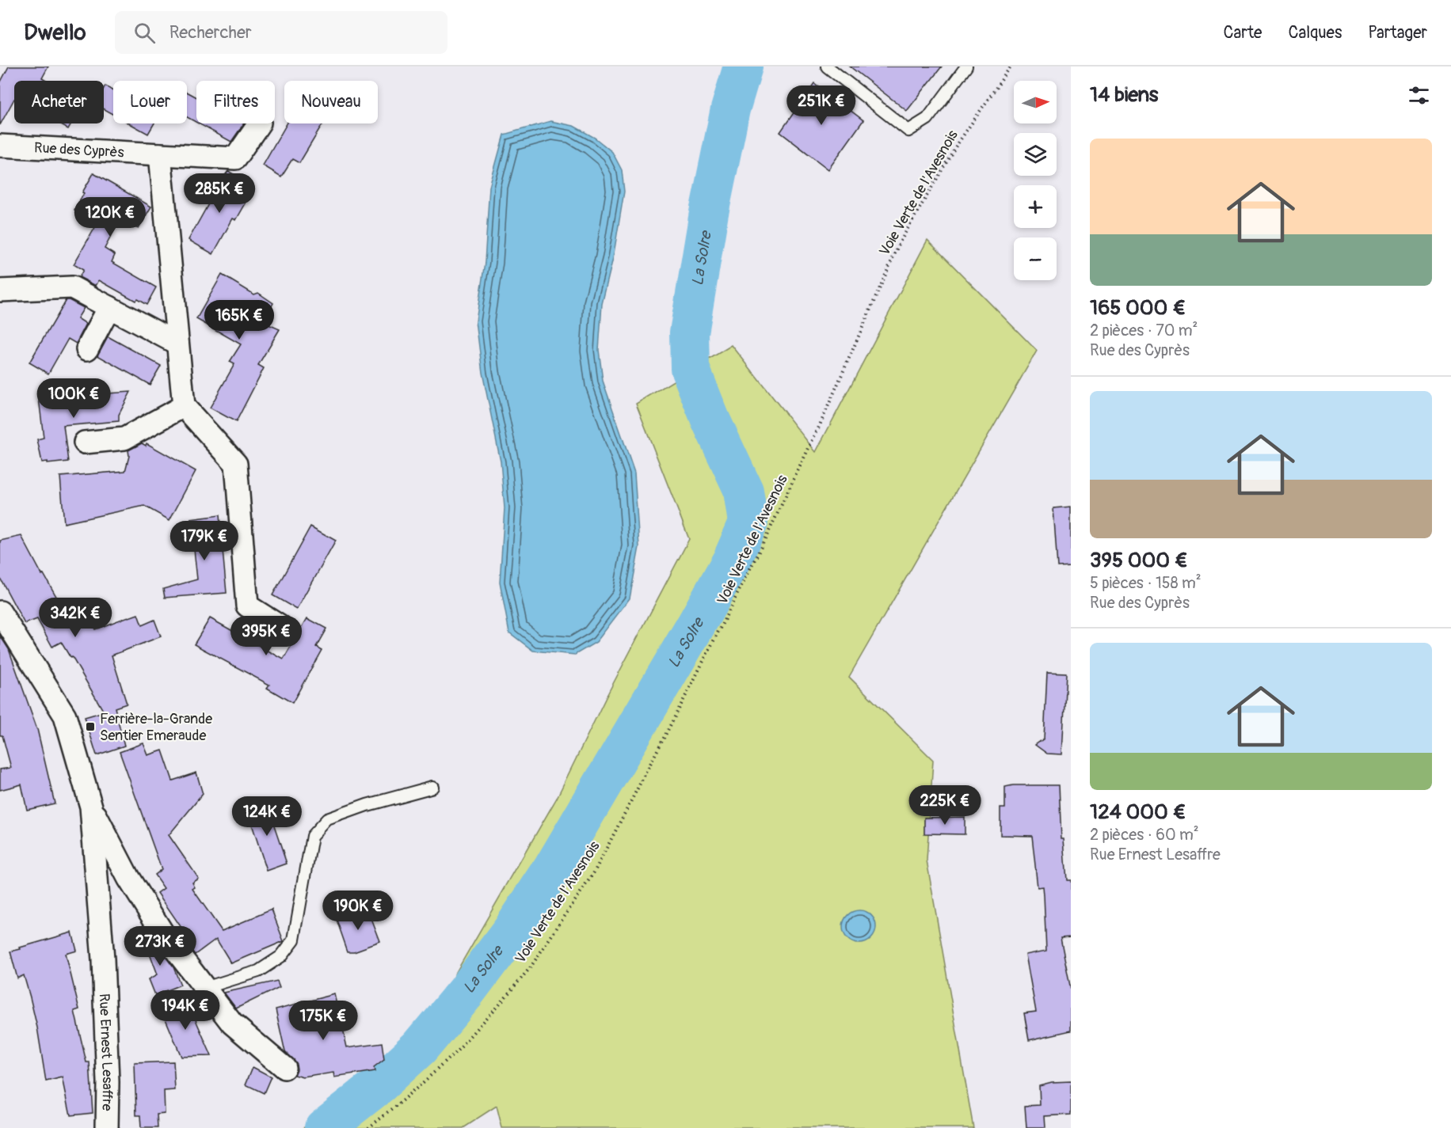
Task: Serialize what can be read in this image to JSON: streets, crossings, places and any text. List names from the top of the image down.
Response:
{
  "streets": {
    "street": ["Rue des Cyprès", "Rue Ernest Lesaffre"],
    "path": ["Voie Verte de l'Avesnois"]
  },
  "water": ["La Solre"],
  "places": {
    "transit": ["Ferrière-la-Grande Sentier Emeraude"]
  },
  "north": "right",
  "page": {
    "header": "Dwello",
    "search": "Rechercher",
    "nav": ["Carte", "Calques", "Partager"],
    "heading": "14 biens",
    "map_buttons": ["+", "−"],
    "chip": [
      "Acheter",
      "Louer",
      "Filtres",
      "Nouveau"
    ],
    "price": [
      "251K €",
      "285K €",
      "120K €",
      "165K €",
      "100K €",
      "179K €",
      "342K €",
      "395K €",
      "225K €",
      "124K €",
      "190K €",
      "273K €",
      "194K €",
      "175K €"
    ],
    "list": [
      {
        "name": "165 000 €",
        "note": "2 pièces · 70 m² · Rue des Cyprès"
      },
      {
        "name": "395 000 €",
        "note": "5 pièces · 158 m² · Rue des Cyprès"
      },
      {
        "name": "124 000 €",
        "note": "2 pièces · 60 m² · Rue Ernest Lesaffre"
      }
    ]
  }
}
